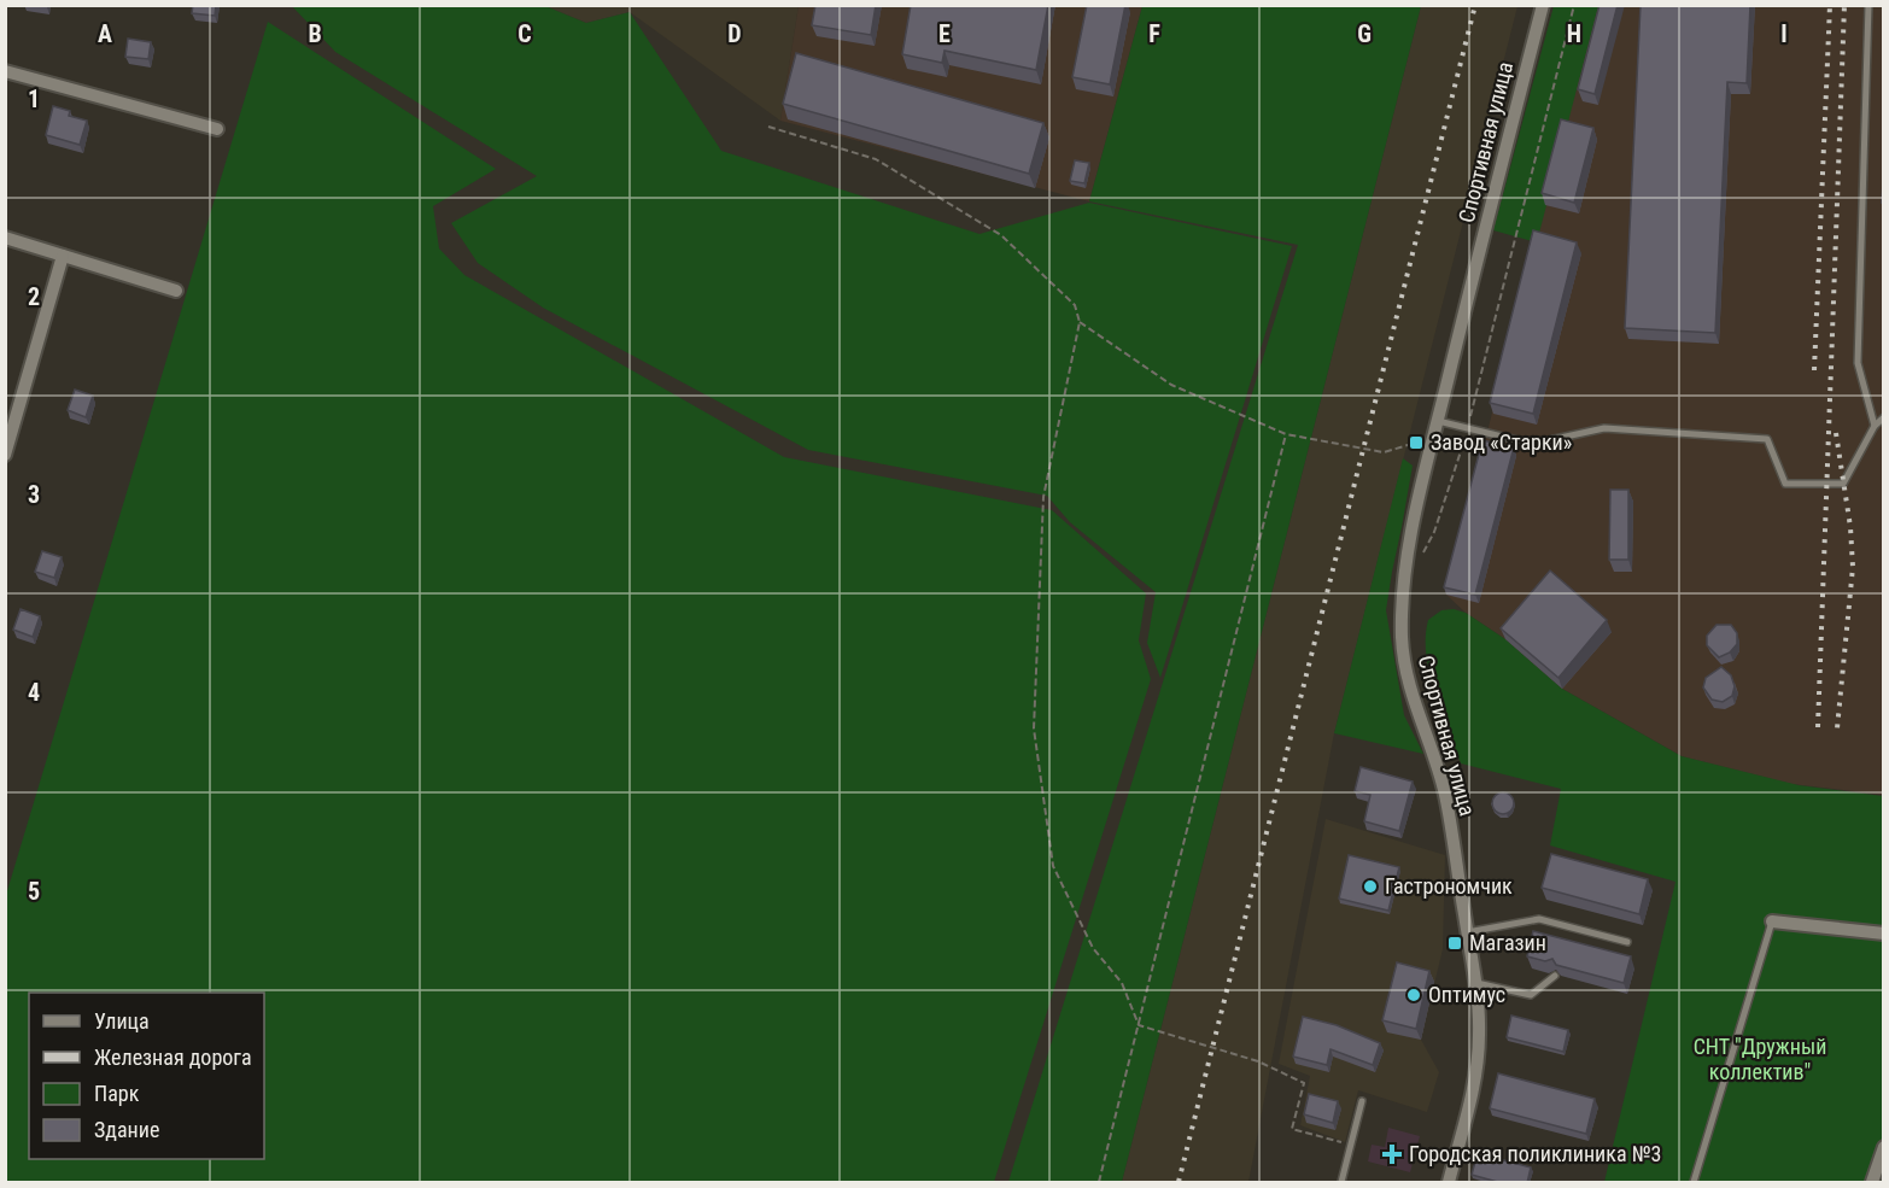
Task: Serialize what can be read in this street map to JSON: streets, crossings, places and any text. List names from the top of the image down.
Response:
{
  "streets": {
    "street": ["Спортивная улица"]
  },
  "parks": ["СНТ \"Дружный коллектив\""],
  "places": {
    "transit": ["Завод «Старки»", "Магазин"],
    "other": ["Гастрономчик", "Оптимус"],
    "health": ["Городская поликлиника №3"]
  },
  "legend": [
    "Улица",
    "Железная дорога",
    "Парк",
    "Здание"
  ],
  "grid": {
    "columns": [
      "A",
      "B",
      "C",
      "D",
      "E",
      "F",
      "G",
      "H",
      "I"
    ],
    "rows": [
      "1",
      "2",
      "3",
      "4",
      "5"
    ]
  }
}
